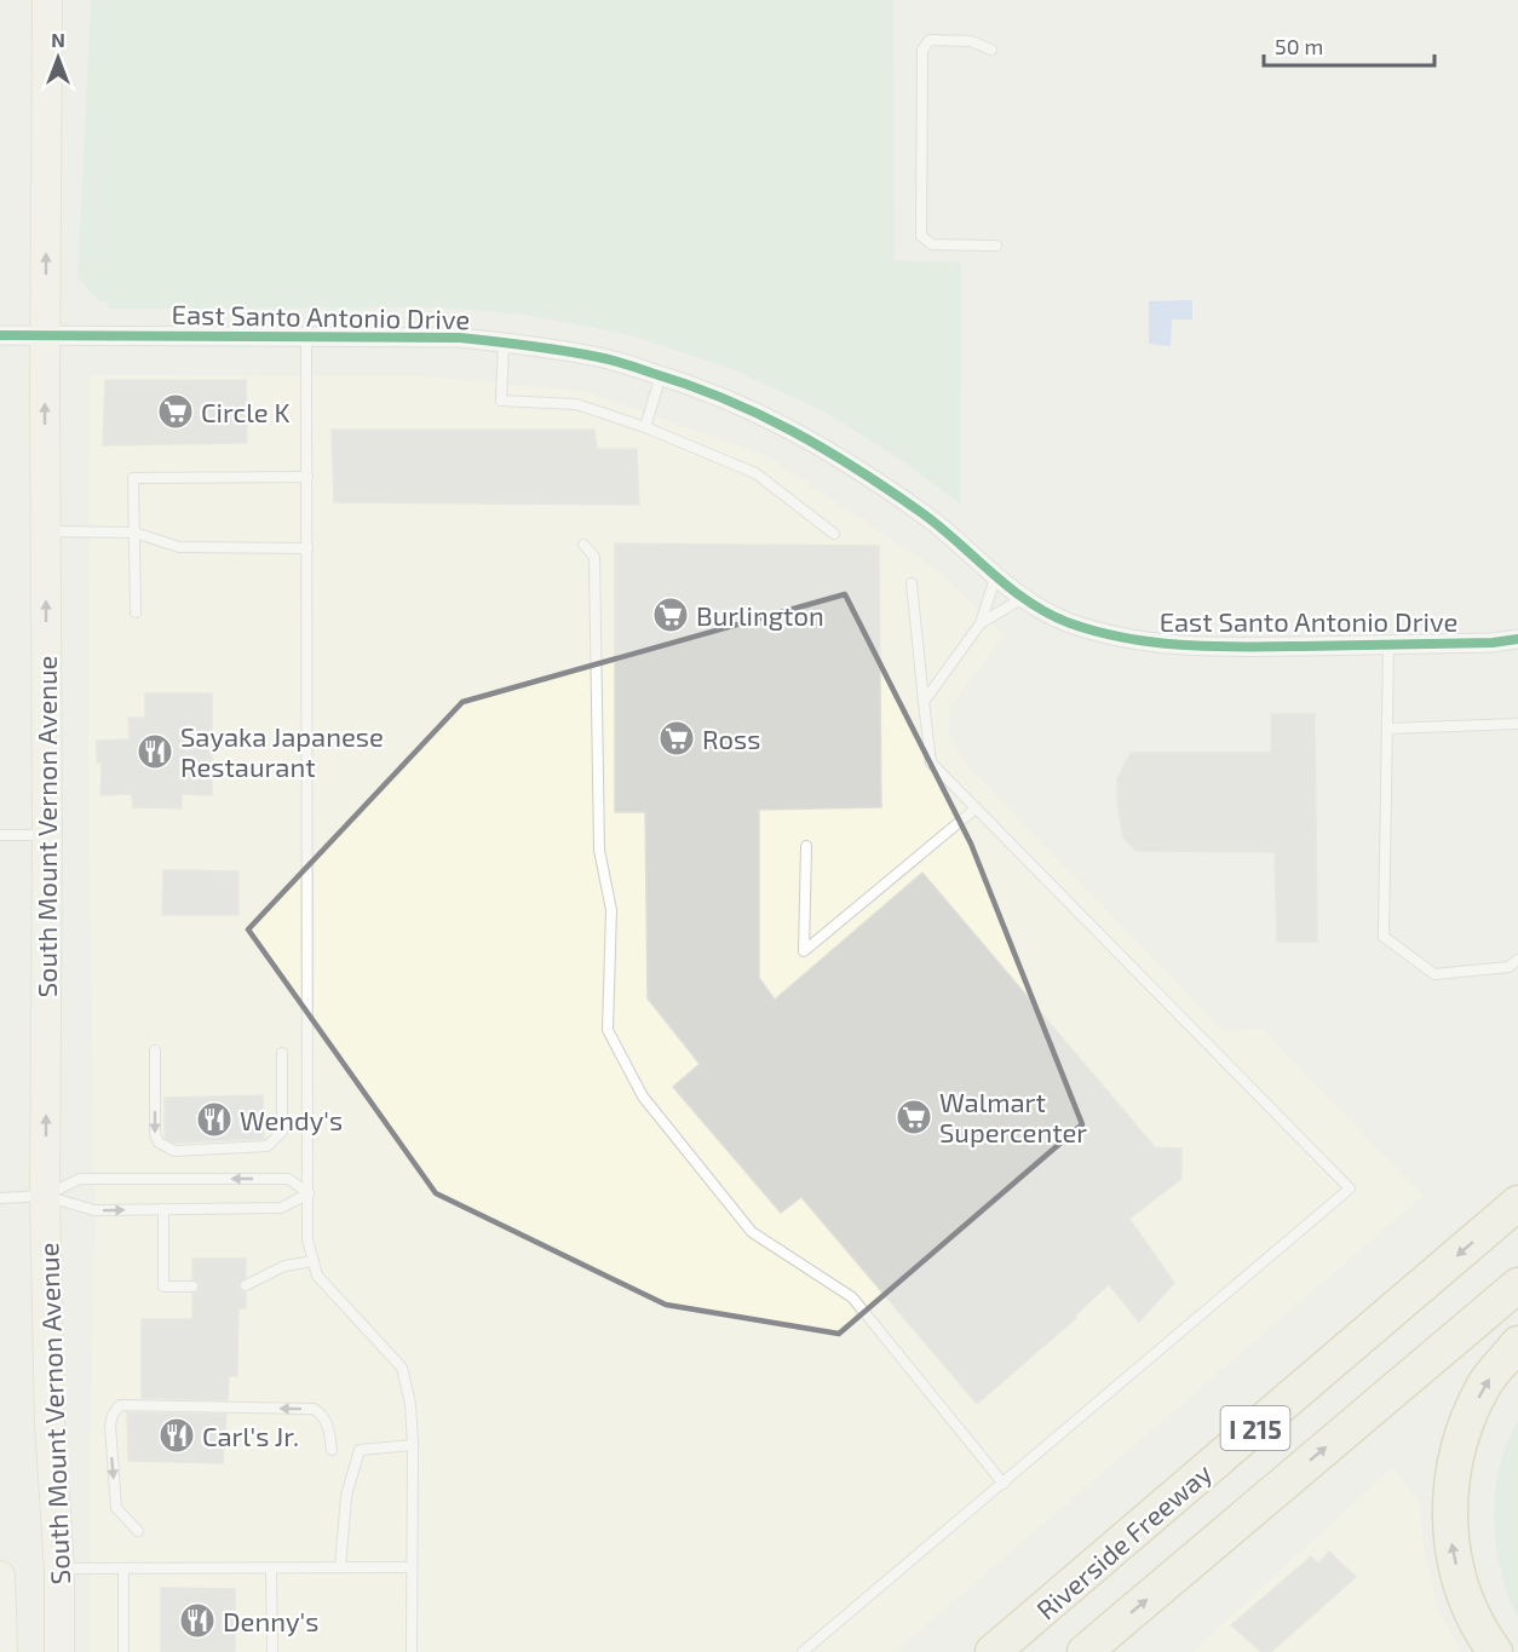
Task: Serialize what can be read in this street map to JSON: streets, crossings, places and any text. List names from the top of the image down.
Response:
{
  "streets": {
    "highway": ["I 215", "Riverside Freeway"],
    "main road": ["South Mount Vernon Avenue"],
    "street": ["East Santo Antonio Drive"]
  },
  "crossings": [
    ["East Santo Antonio Drive", "South Mount Vernon Avenue"]
  ],
  "one_way": ["South Mount Vernon Avenue"],
  "places": {
    "supermarket": [
      "Circle K",
      "Burlington",
      "Ross",
      "Walmart Supercenter"
    ],
    "restaurant": [
      "Sayaka Japanese Restaurant",
      "Wendy's",
      "Carl's Jr.",
      "Denny's"
    ]
  },
  "scale_bar": "50 m",
  "north": "top"
}
